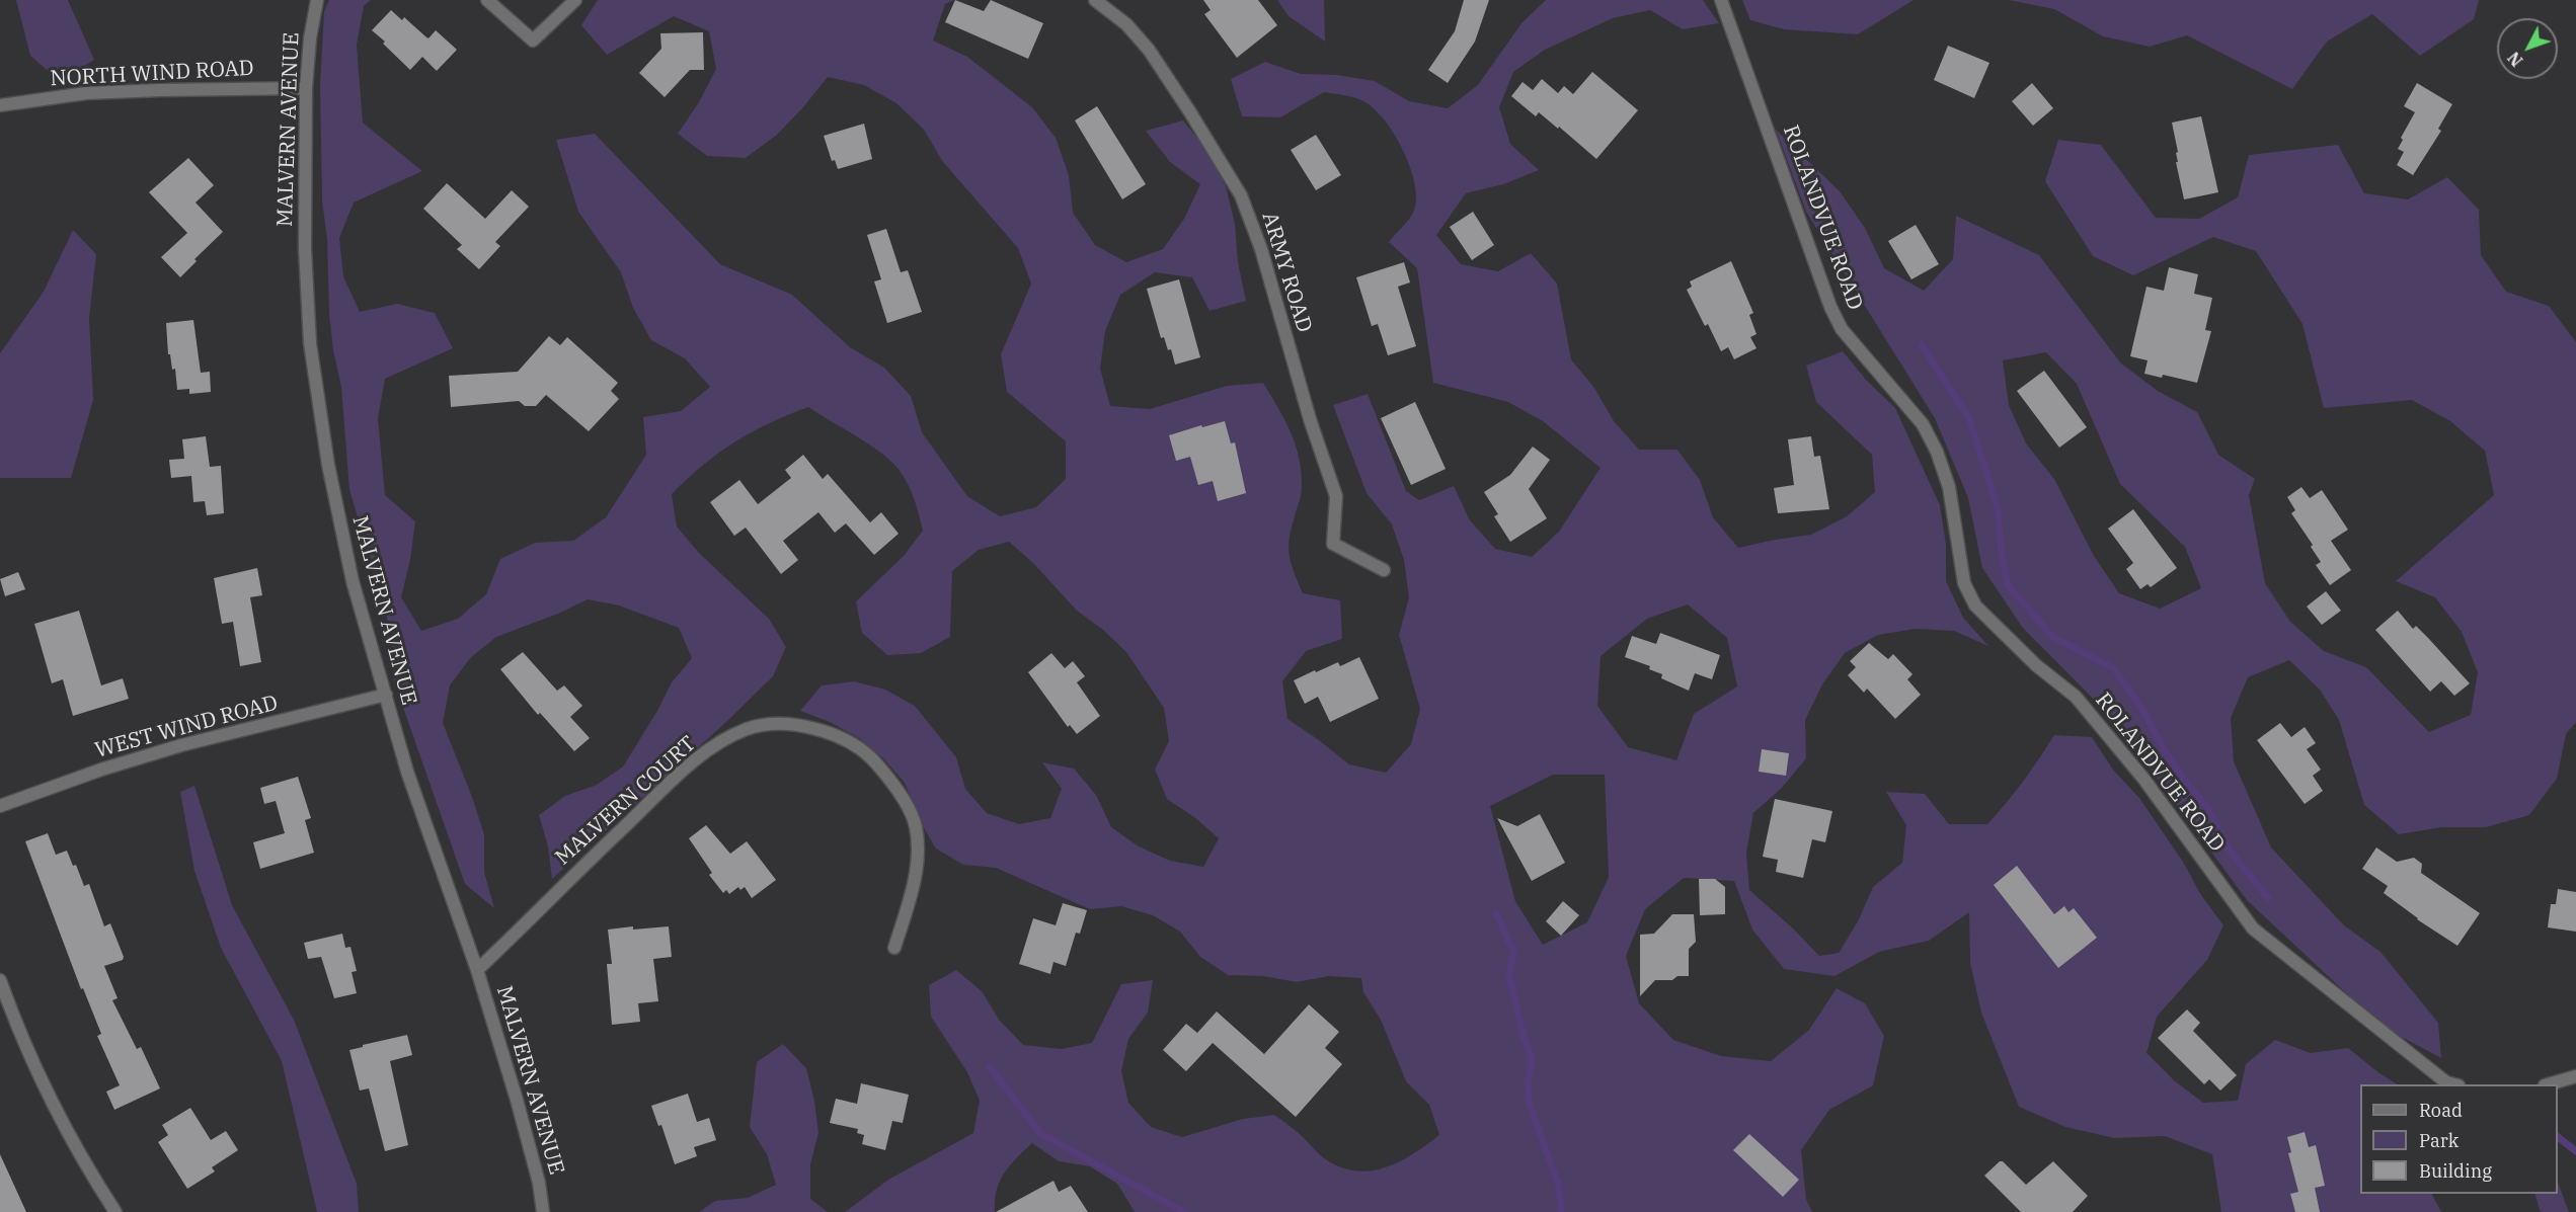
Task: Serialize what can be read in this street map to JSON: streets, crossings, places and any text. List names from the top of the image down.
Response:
{
  "streets": {
    "street": [
      "NORTH WIND ROAD",
      "MALVERN AVENUE",
      "ROLANDVUE ROAD",
      "ARMY ROAD",
      "WEST WIND ROAD",
      "MALVERN COURT"
    ]
  },
  "crossings": [
    ["NORTH WIND ROAD", "MALVERN AVENUE"],
    ["MALVERN AVENUE", "WEST WIND ROAD"],
    ["MALVERN AVENUE", "MALVERN COURT"]
  ],
  "legend": ["Road", "Park", "Building"],
  "north": "bottom left"
}
